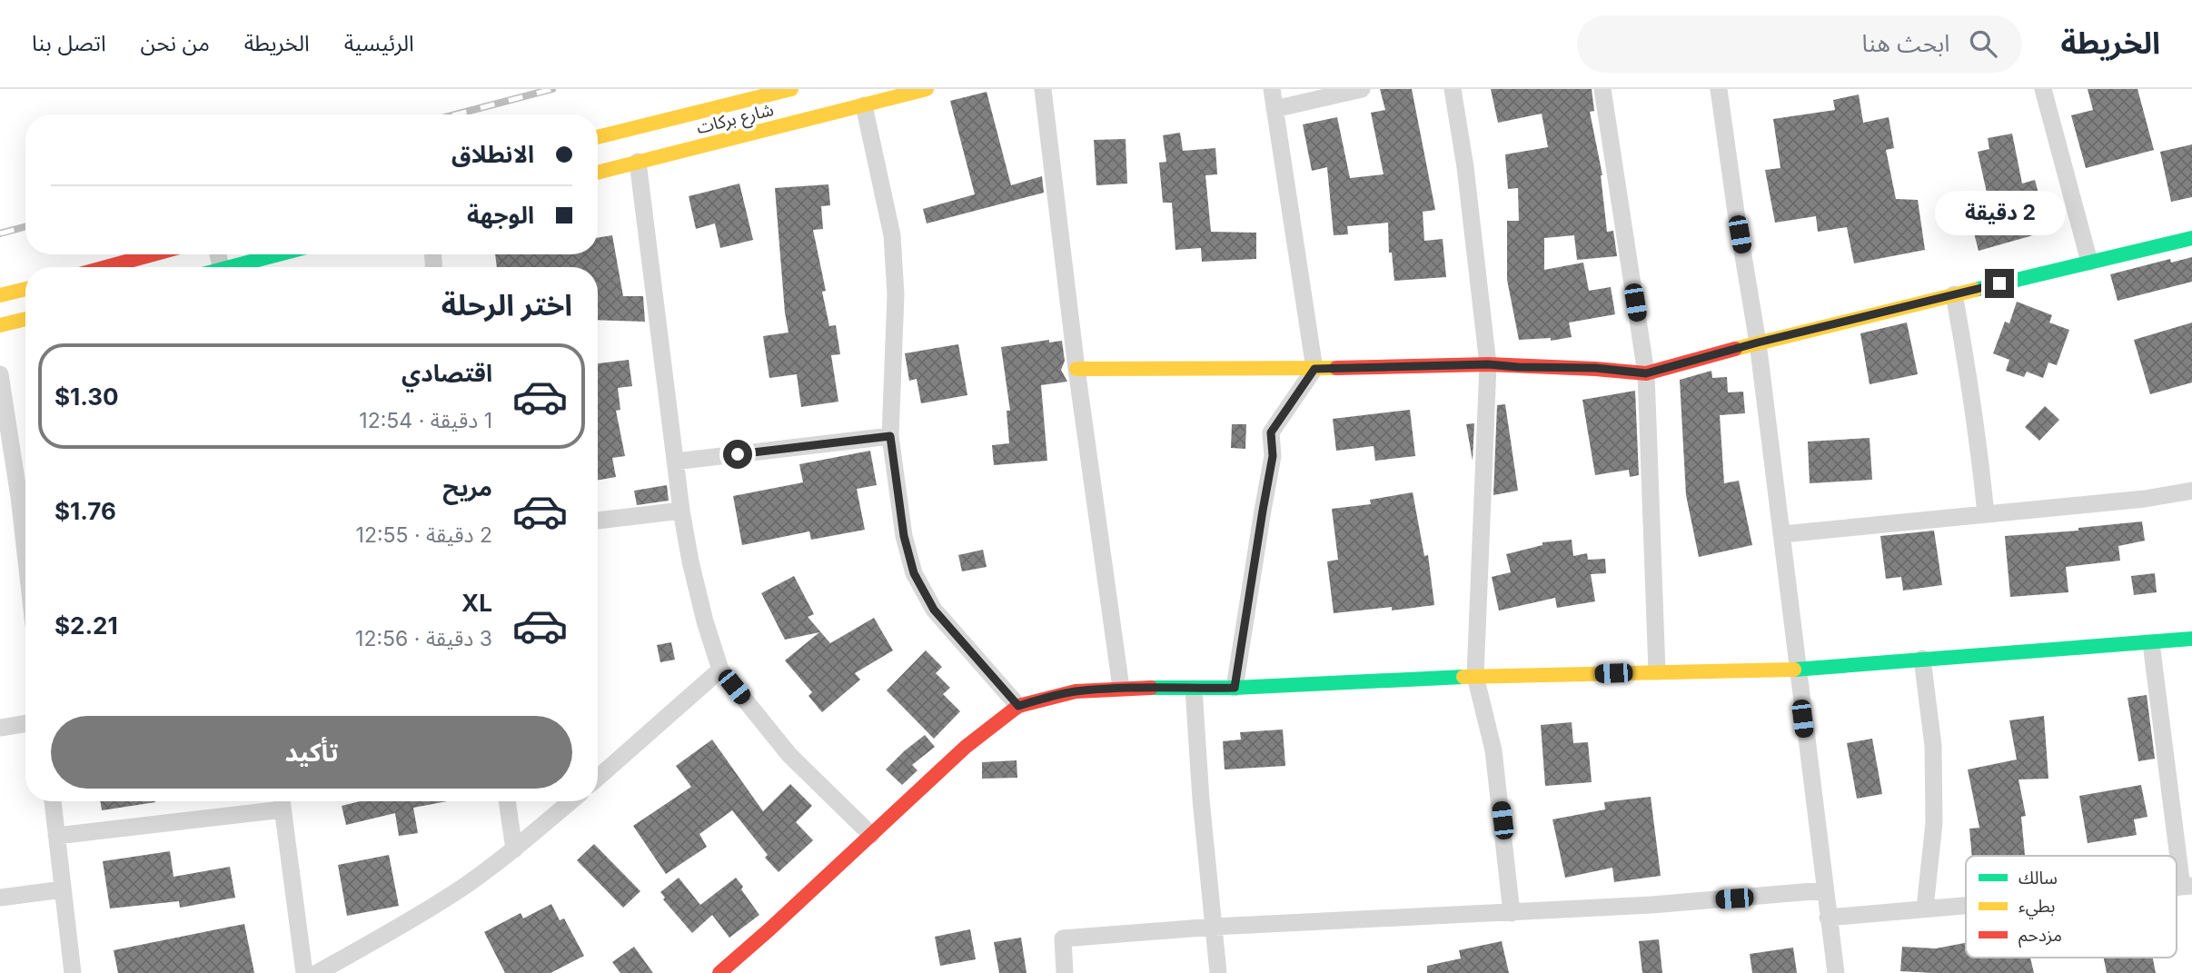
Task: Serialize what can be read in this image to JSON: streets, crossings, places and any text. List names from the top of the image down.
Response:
{
  "streets": {
    "street": ["شارع بركات"]
  },
  "legend": ["سالك", "بطيء", "مزدحم"],
  "page": {
    "header": "الخريطة",
    "search": "ابحث هنا",
    "nav": [
      "الرئيسية",
      "الخريطة",
      "من نحن",
      "اتصل بنا"
    ],
    "banner": ["الانطلاق", "الوجهة"],
    "bubble": "2 دقيقة",
    "heading": "اختر الرحلة",
    "list": [
      {
        "name": "اقتصادي",
        "note": "1 دقيقة · 12:54",
        "value": "$1.30"
      },
      {
        "name": "مريح",
        "note": "2 دقيقة · 12:55",
        "value": "$1.76"
      },
      {
        "name": "XL",
        "note": "3 دقيقة · 12:56",
        "value": "$2.21"
      }
    ],
    "buttons": "تأكيد"
  }
}
